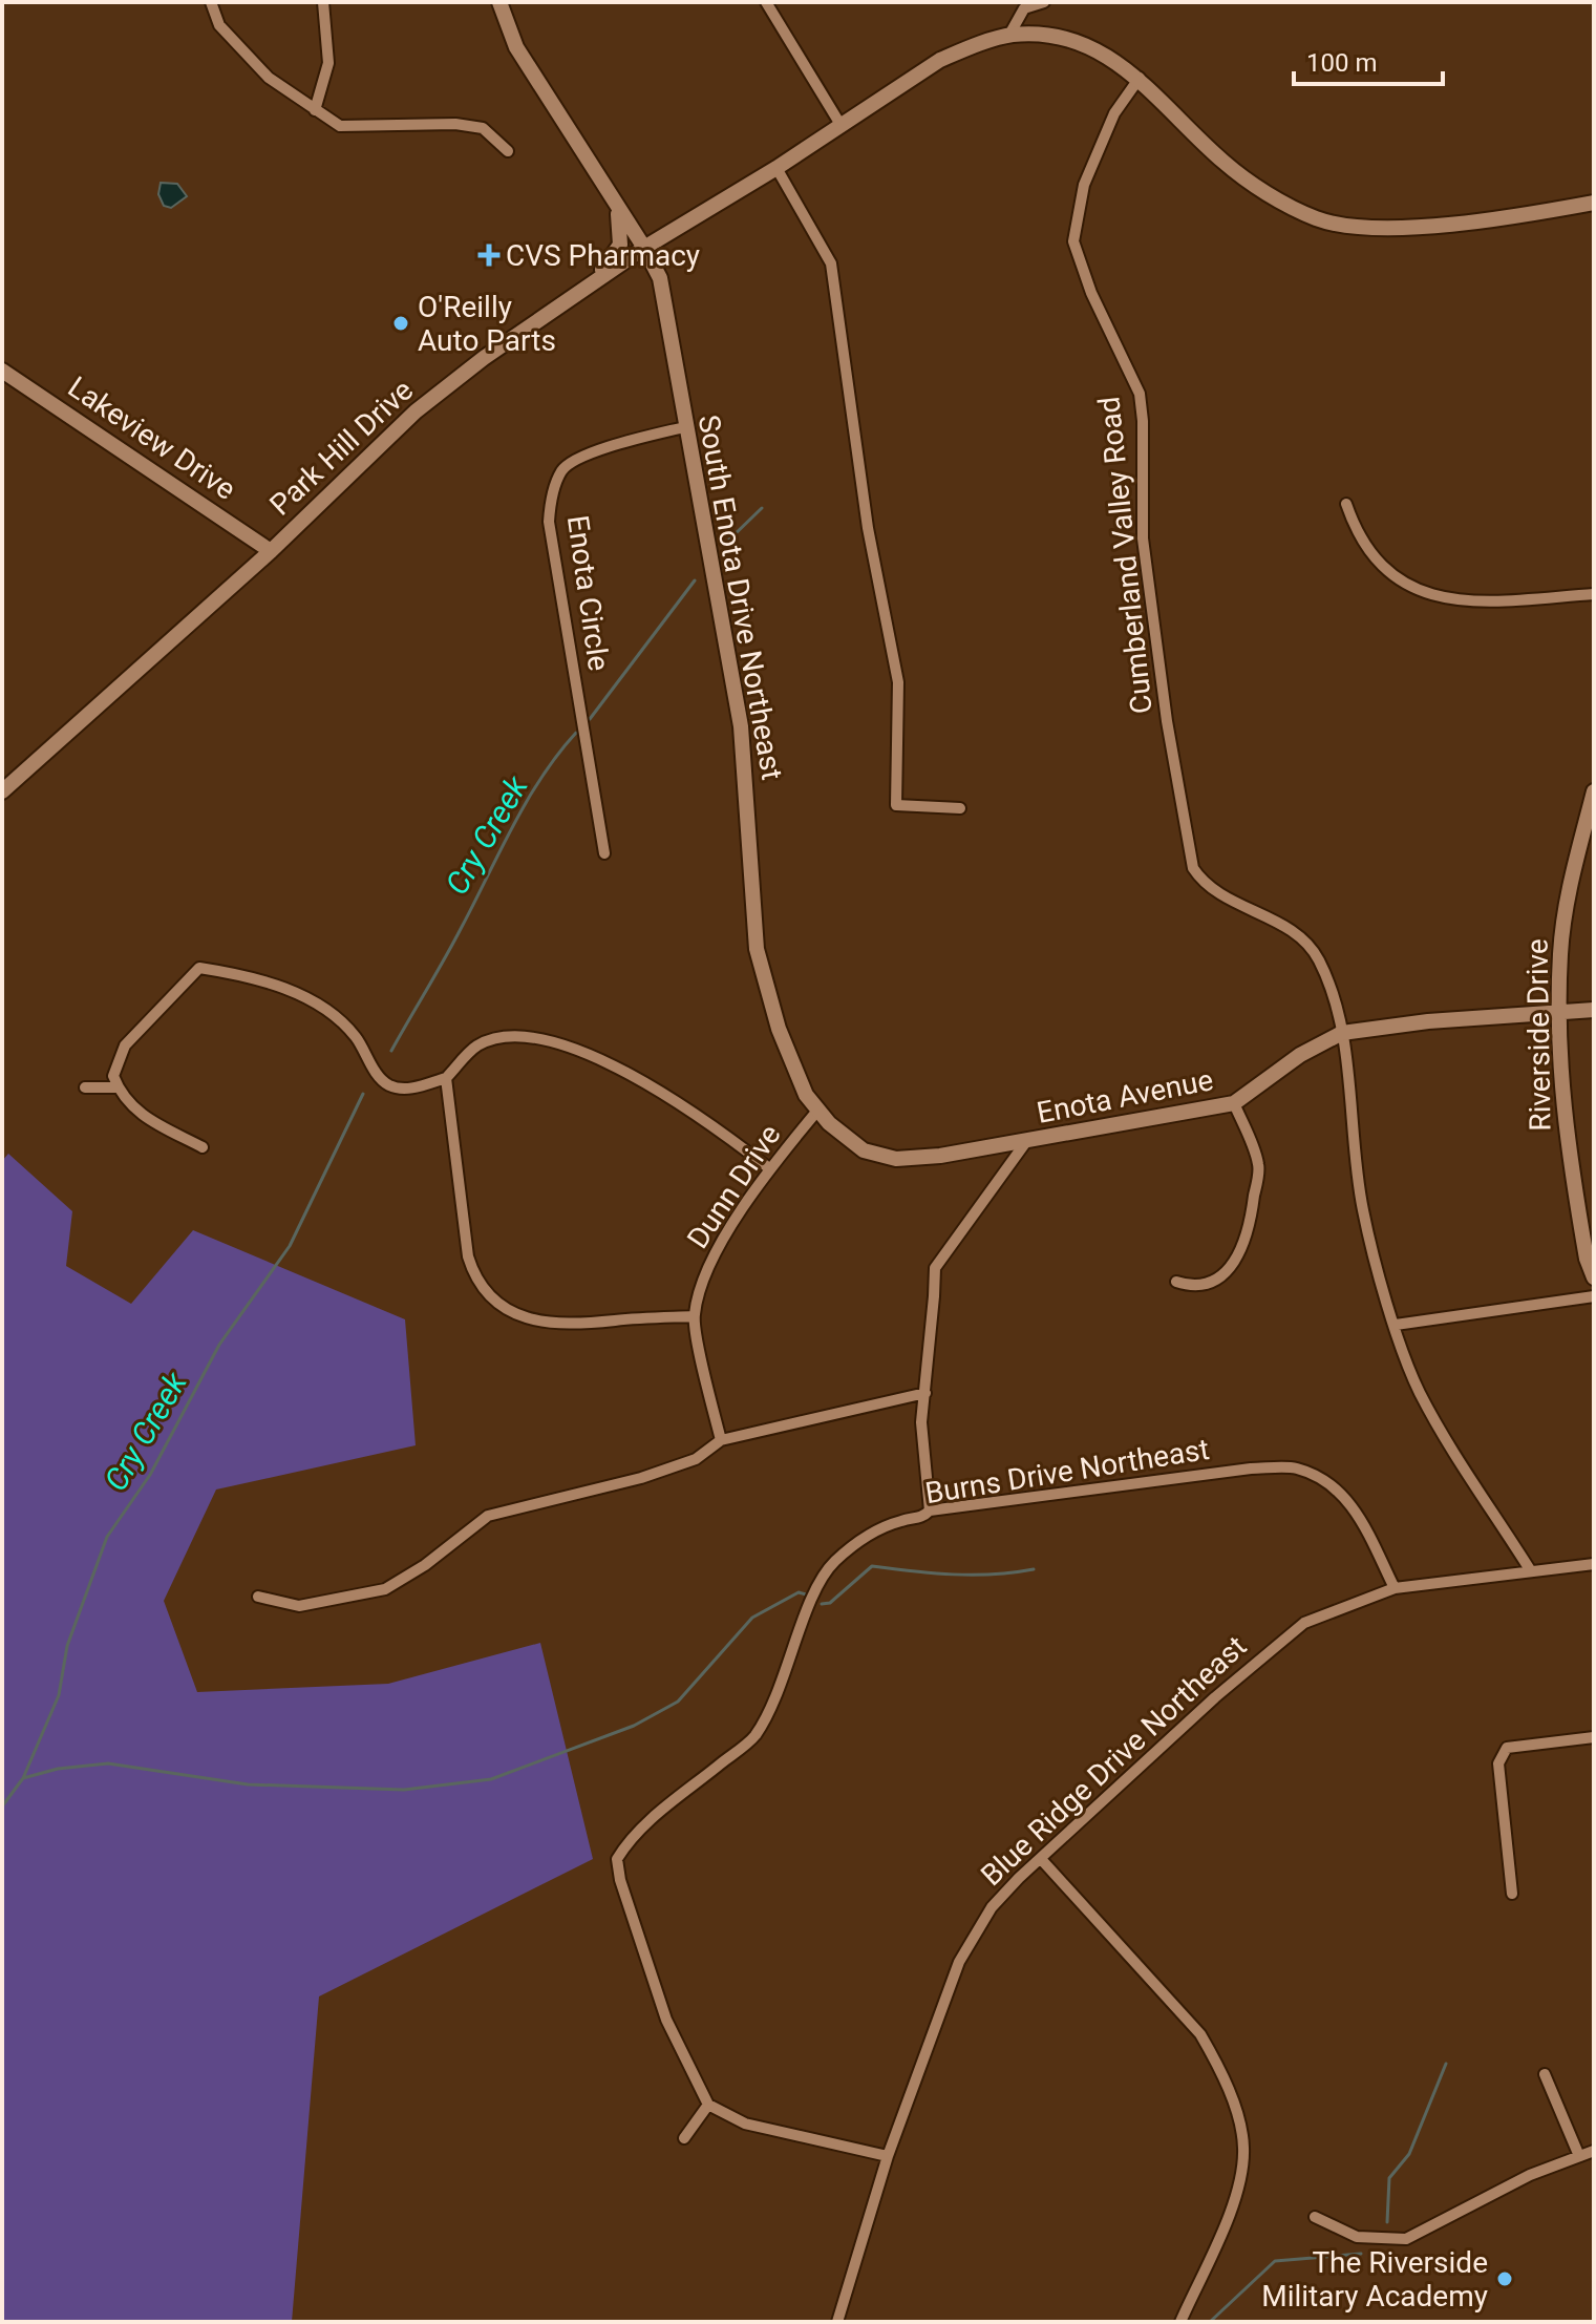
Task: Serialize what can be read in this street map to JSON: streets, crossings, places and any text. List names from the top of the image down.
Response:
{
  "streets": {
    "street": [
      "Lakeview Drive",
      "Park Hill Drive",
      "Cumberland Valley Road",
      "Enota Circle",
      "South Enota Drive Northeast",
      "Riverside Drive",
      "Enota Avenue",
      "Dunn Drive",
      "Burns Drive Northeast",
      "Blue Ridge Drive Northeast"
    ]
  },
  "crossings": [
    ["Lakeview Drive", "Park Hill Drive"],
    ["Park Hill Drive", "South Enota Drive Northeast"],
    ["Cumberland Valley Road", "Enota Avenue"],
    ["Cumberland Valley Road", "Blue Ridge Drive Northeast"],
    ["Enota Circle", "South Enota Drive Northeast"],
    ["South Enota Drive Northeast", "Enota Avenue"],
    ["South Enota Drive Northeast", "Dunn Drive"],
    ["Enota Avenue", "Burns Drive Northeast"],
    ["Burns Drive Northeast", "Blue Ridge Drive Northeast"]
  ],
  "water": ["Cry Creek"],
  "places": {
    "health": ["CVS Pharmacy"],
    "other": ["O'Reilly Auto Parts", "The Riverside Military Academy"]
  },
  "scale_bar": "100 m"
}
